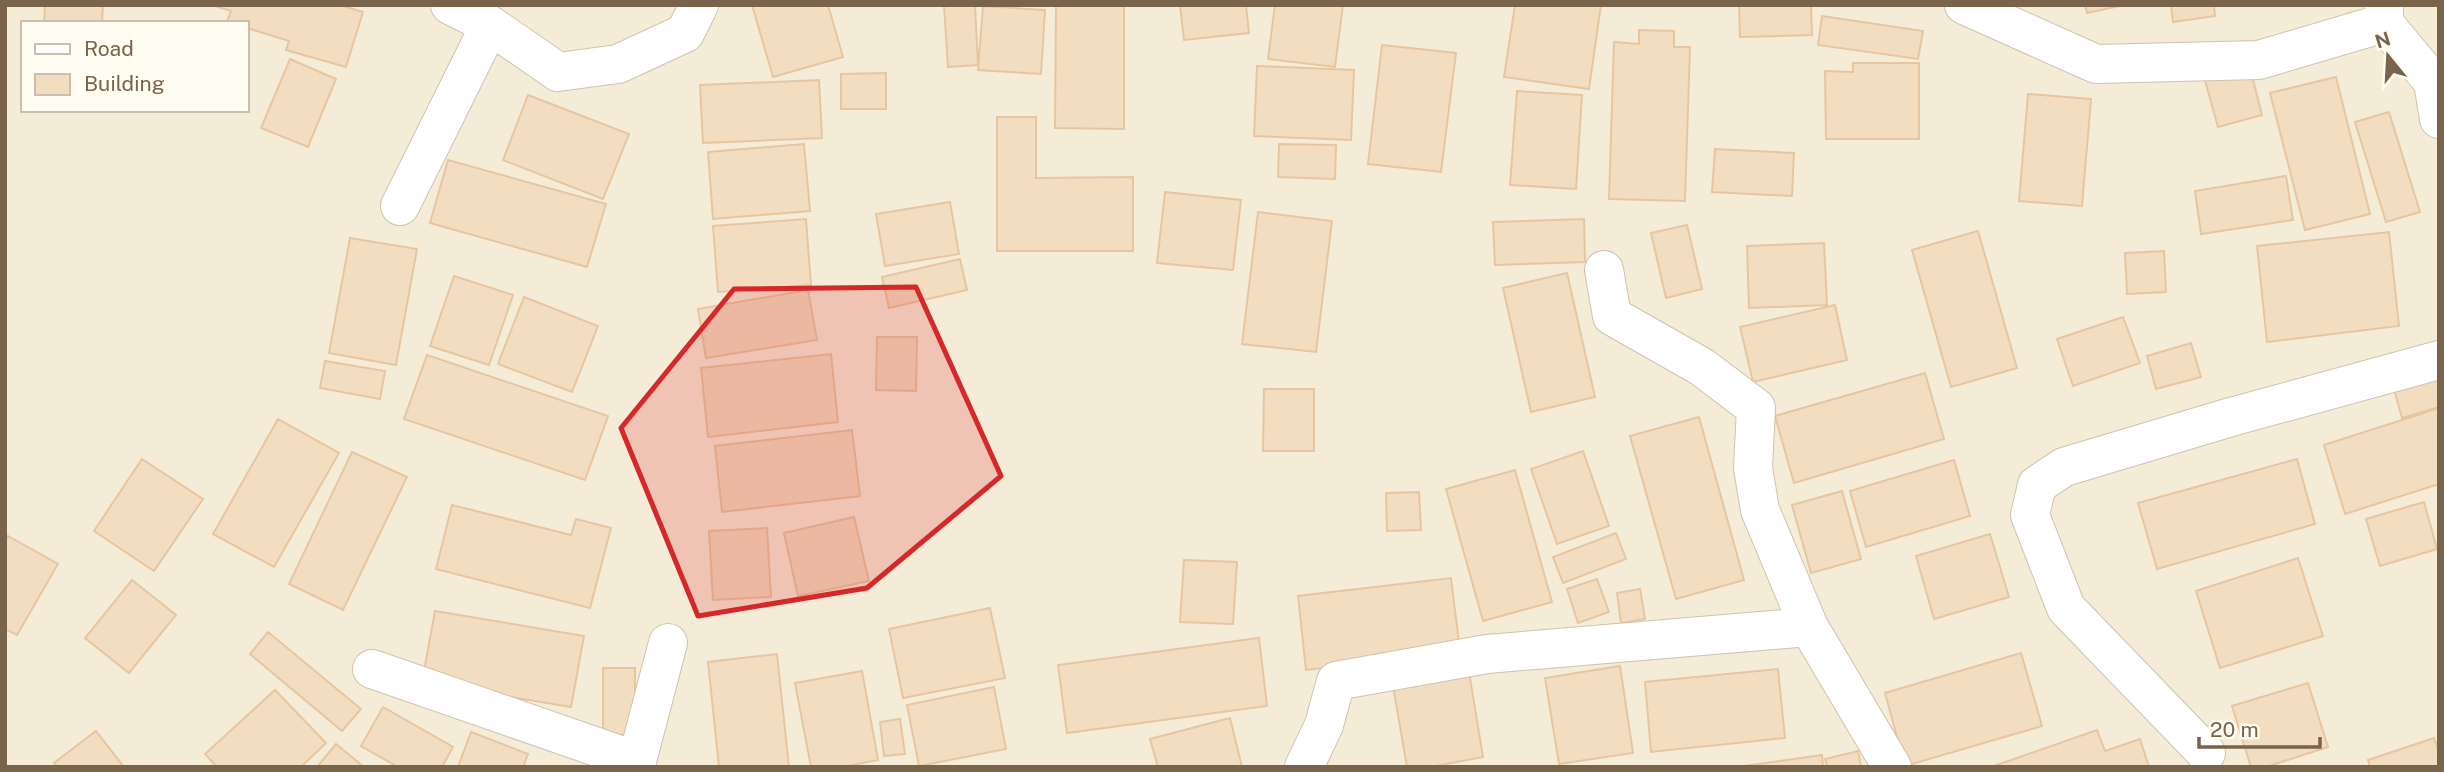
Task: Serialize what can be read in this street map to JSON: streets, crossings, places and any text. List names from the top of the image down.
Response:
{
  "legend": ["Road", "Building"],
  "scale_bar": "20 m",
  "north": "top"
}
